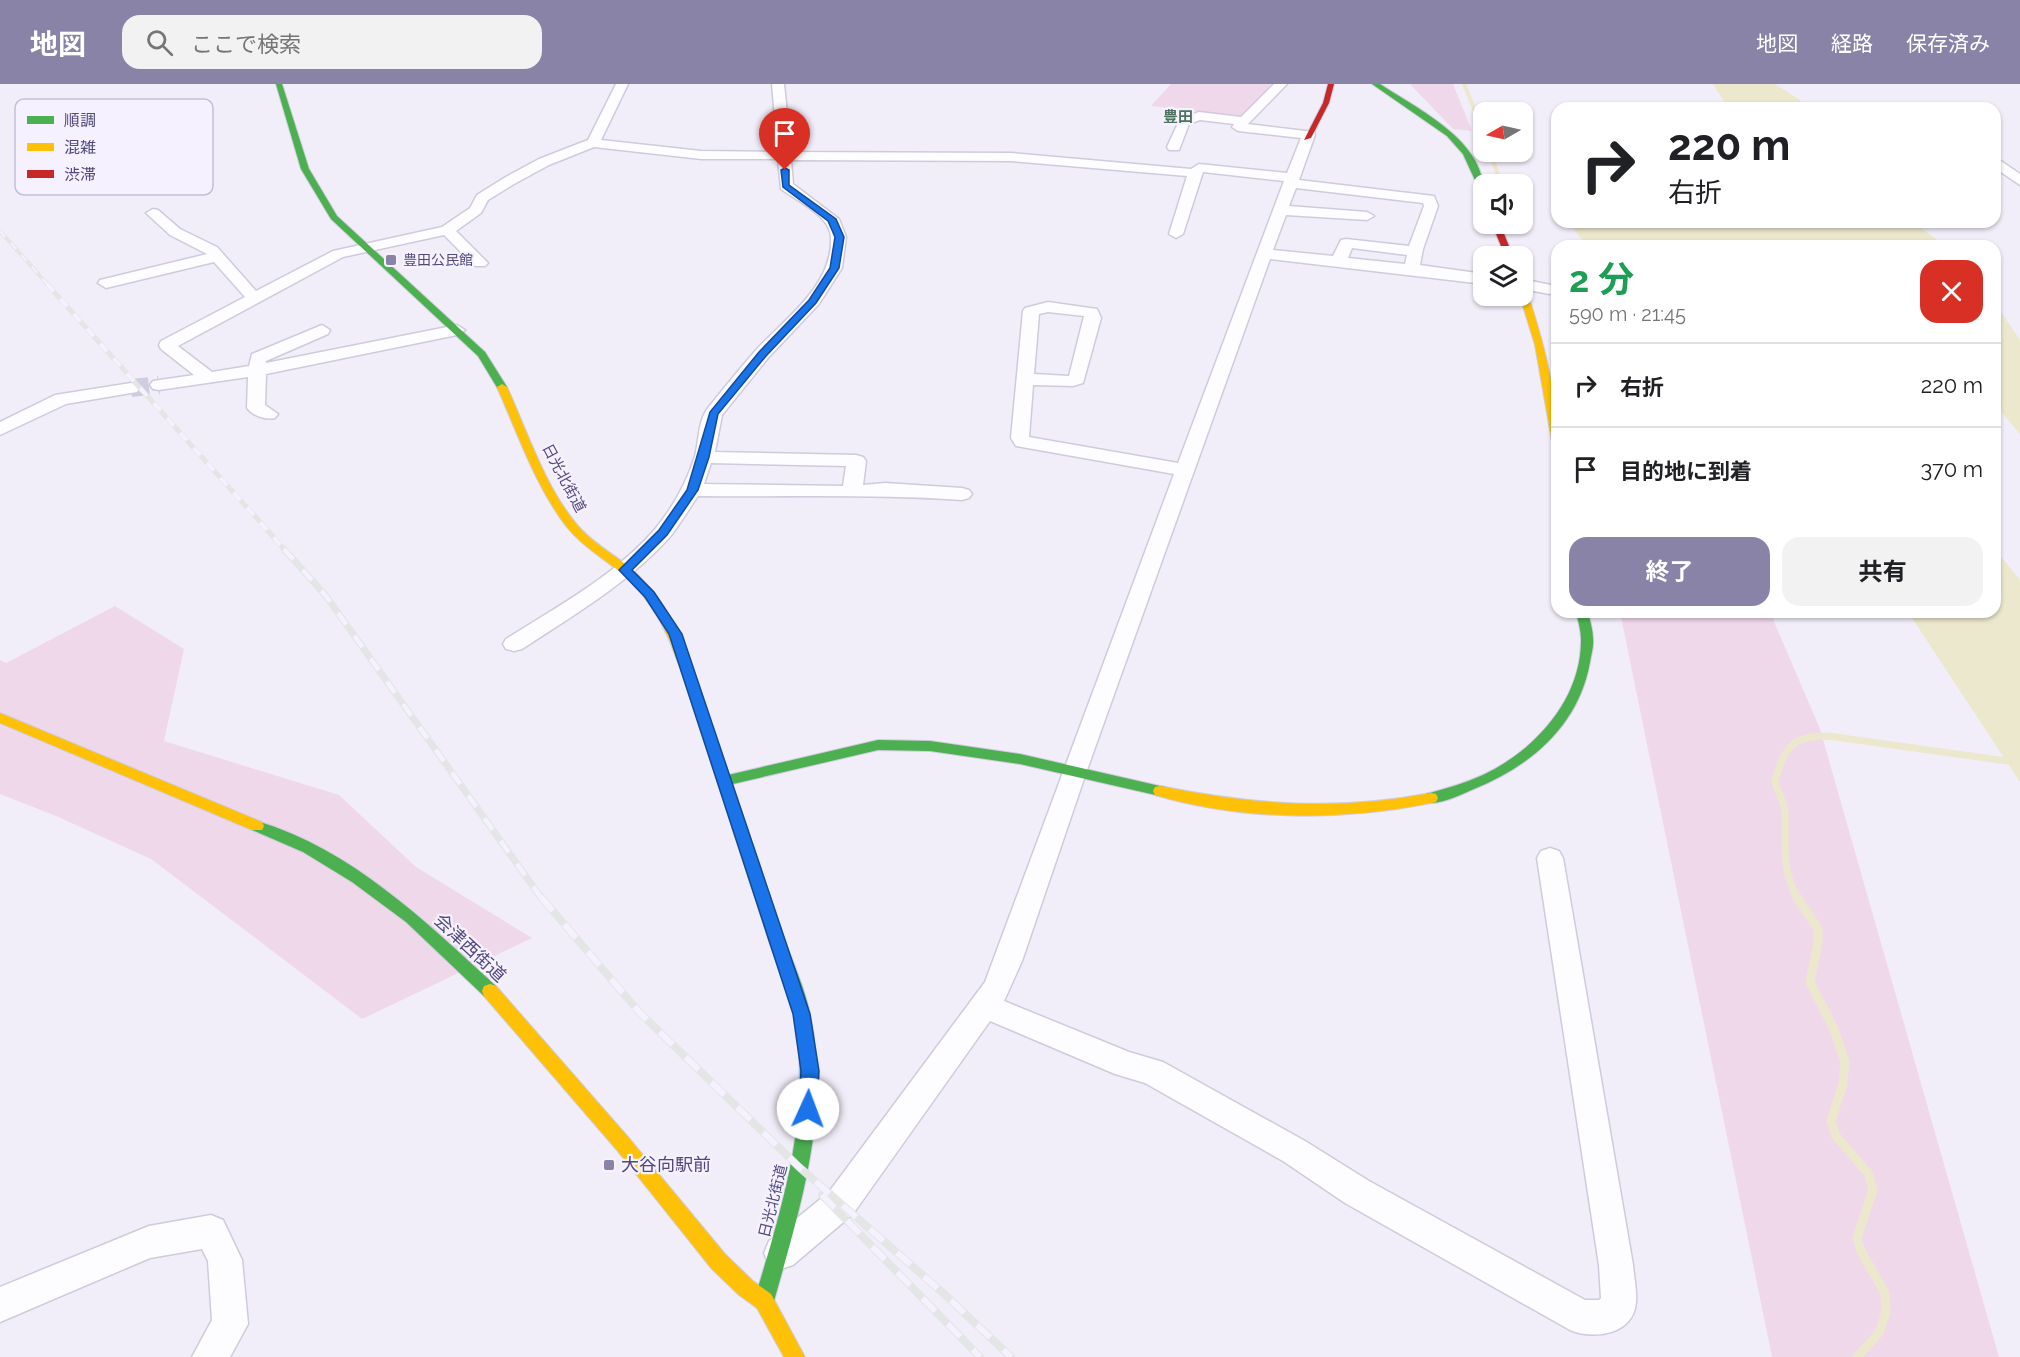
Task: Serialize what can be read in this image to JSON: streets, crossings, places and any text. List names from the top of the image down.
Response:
{
  "streets": {
    "main road": ["日光北街道", "会津西街道"]
  },
  "crossings": [
    ["日光北街道", "会津西街道"]
  ],
  "districts": ["豊田"],
  "places": {
    "transit": ["豊田公民館", "大谷向駅前"]
  },
  "legend": ["順調", "混雑", "渋滞"],
  "north": "left",
  "page": {
    "header": "地図",
    "search": "ここで検索",
    "nav": ["地図", "経路", "保存済み"],
    "turn": ["220 m", "右折"],
    "heading": ["2 分", "590 m · 21:45"],
    "list": [
      {
        "name": "右折",
        "value": "220 m"
      },
      {
        "name": "目的地に到着",
        "value": "370 m"
      }
    ],
    "buttons": ["終了", "共有"]
  }
}
